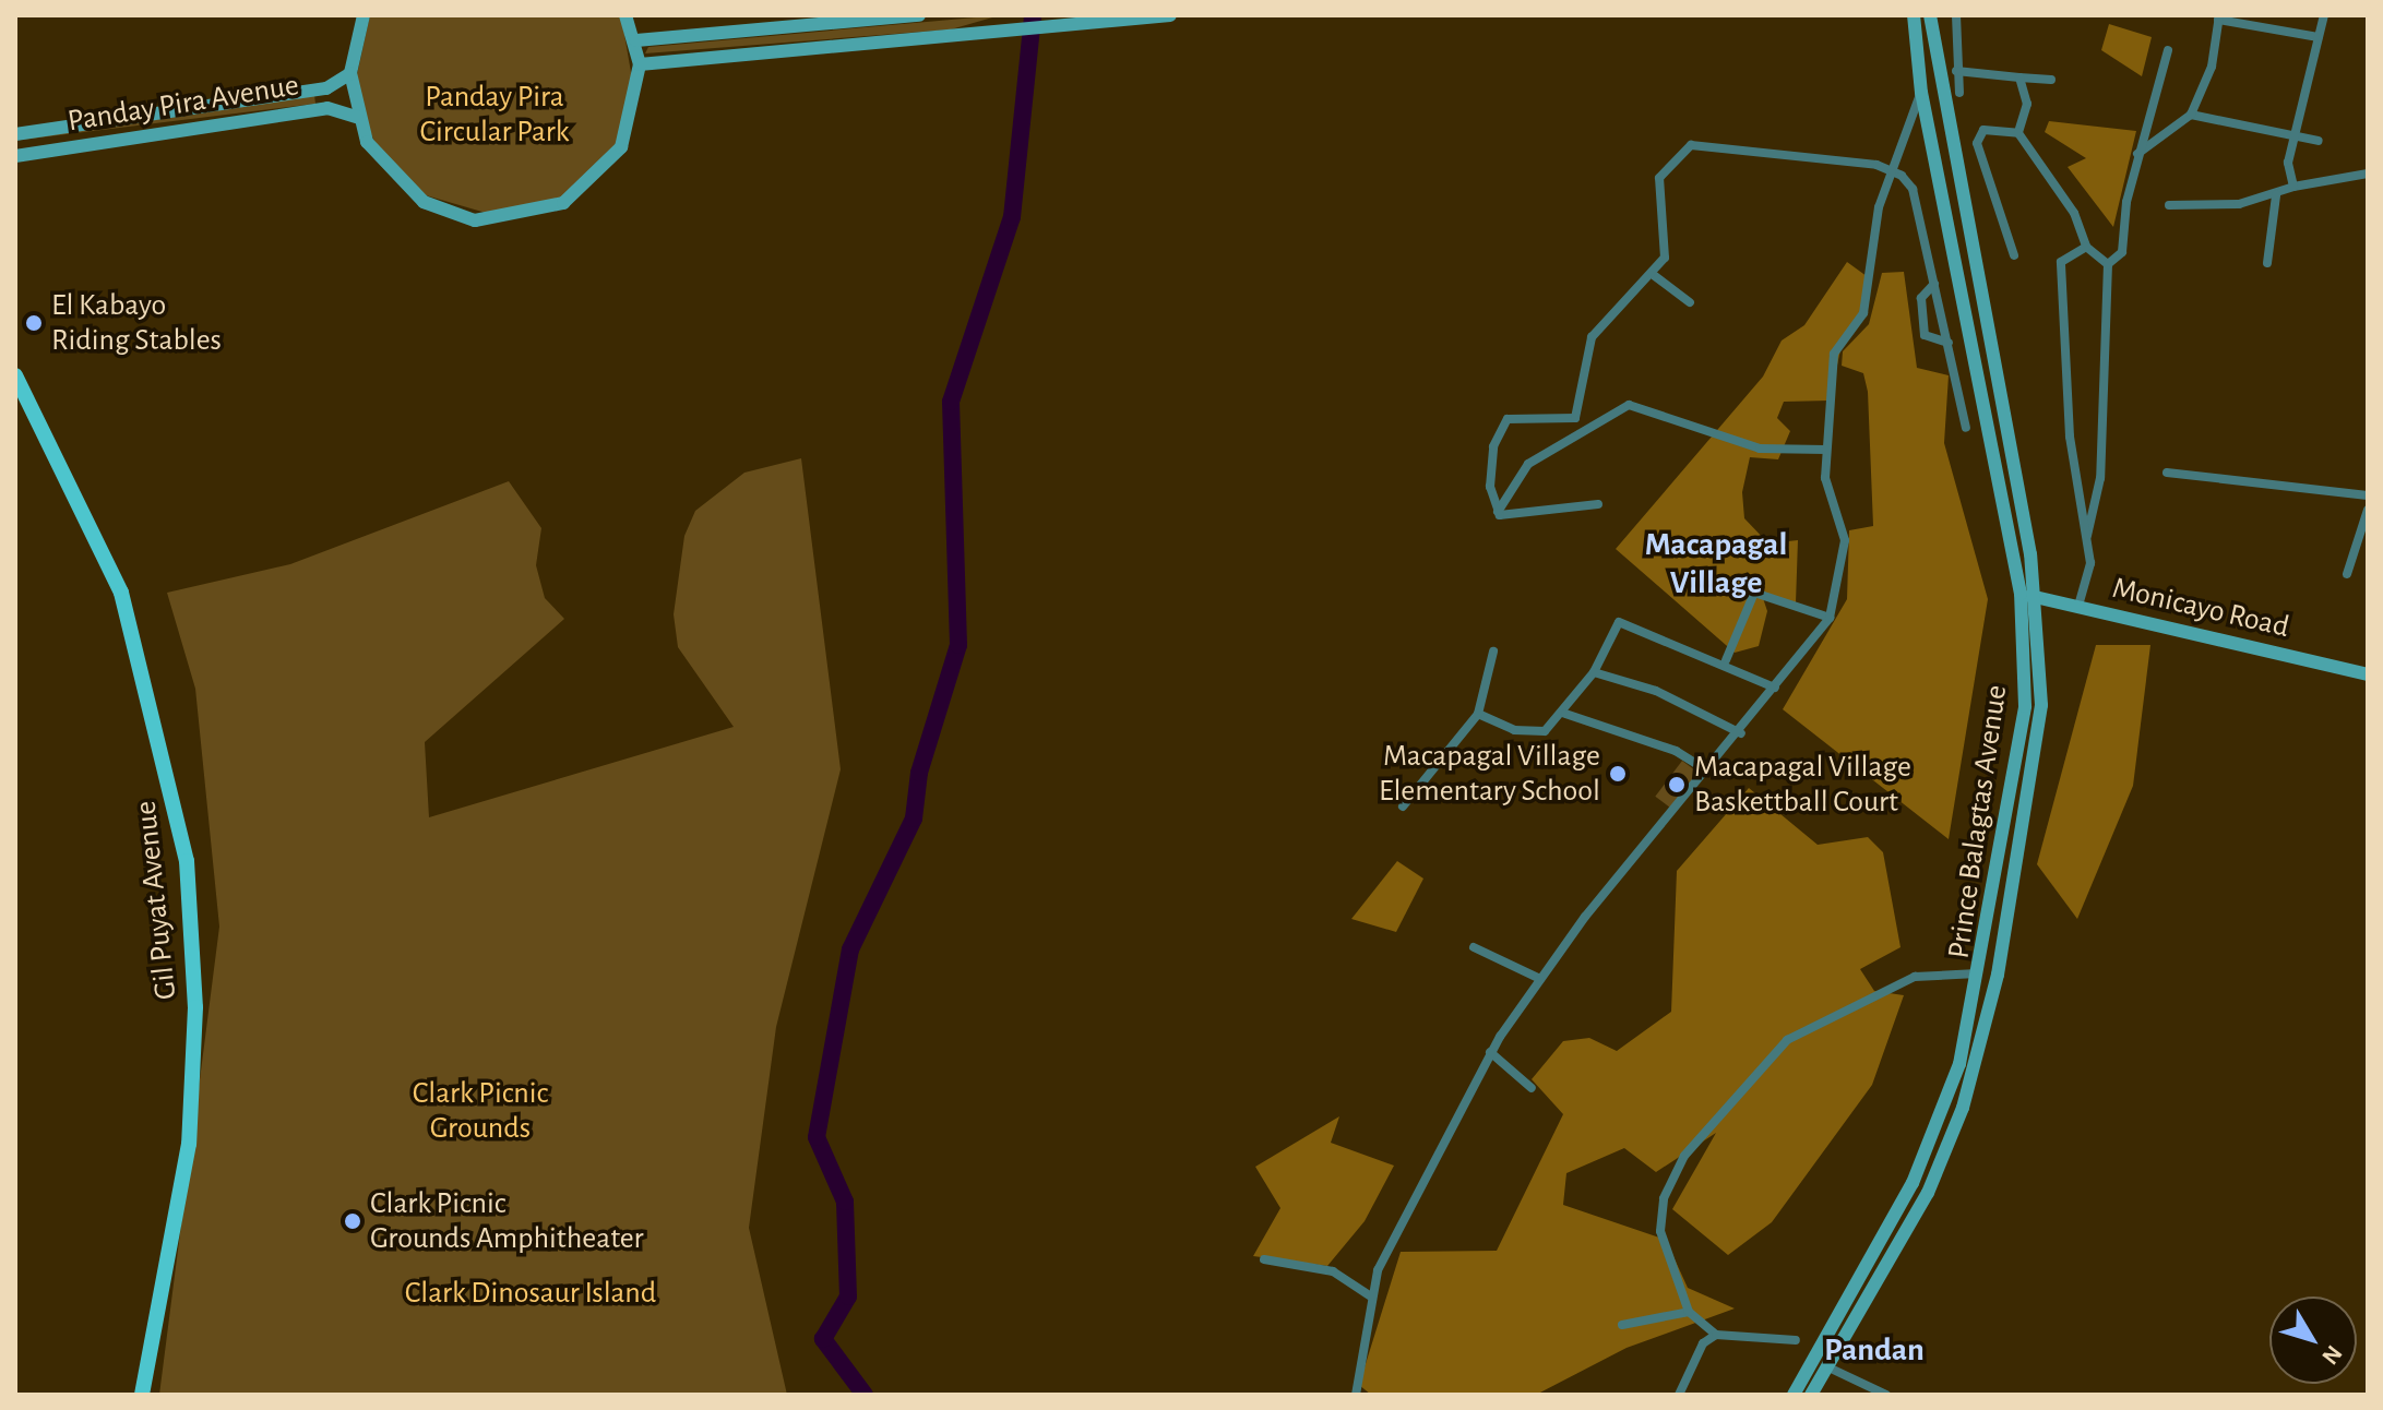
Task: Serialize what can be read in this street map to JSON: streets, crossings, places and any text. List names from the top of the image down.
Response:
{
  "streets": {
    "main road": [
      "Panday Pira Avenue",
      "Monicayo Road",
      "Prince Balagtas Avenue",
      "Gil Puyat Avenue"
    ]
  },
  "crossings": [
    ["Monicayo Road", "Prince Balagtas Avenue"]
  ],
  "districts": ["Macapagal Village", "Pandan"],
  "parks": ["Panday Pira Circular Park", "Clark Picnic Grounds", "Clark Dinosaur Island"],
  "places": [
    "El Kabayo Riding Stables",
    "Macapagal Village Elementary School",
    "Macapagal Village Baskettball Court",
    "Clark Picnic Grounds Amphitheater"
  ],
  "north": "bottom right"
}
